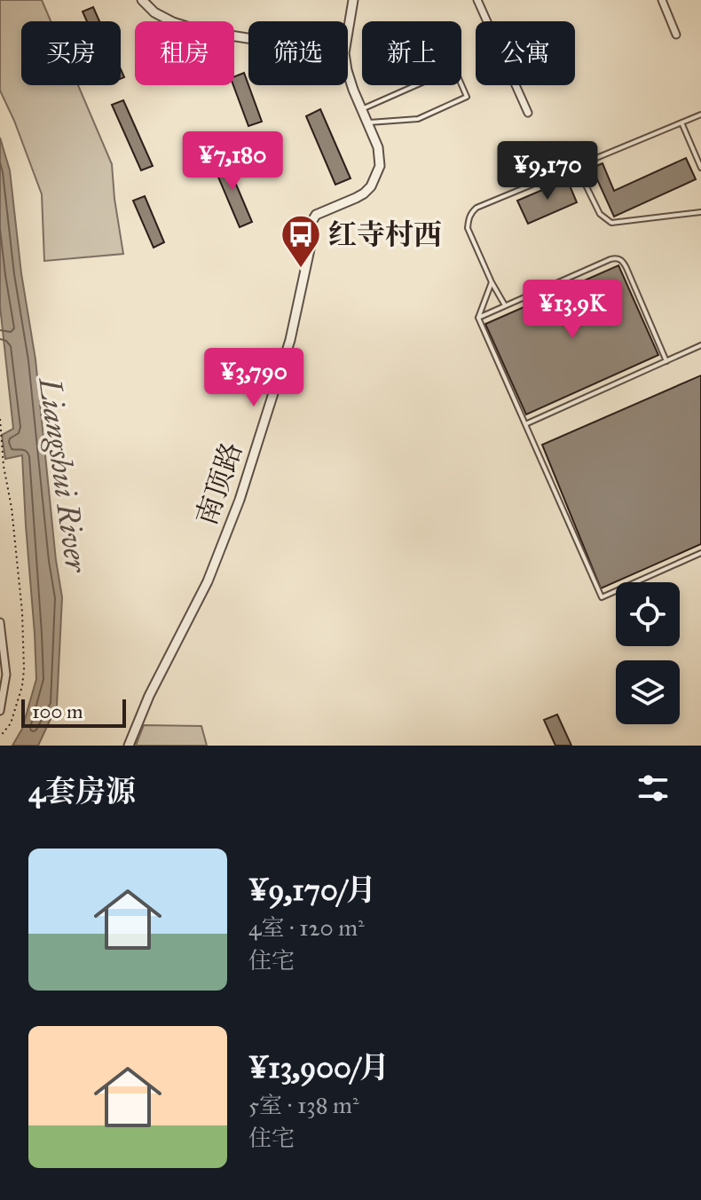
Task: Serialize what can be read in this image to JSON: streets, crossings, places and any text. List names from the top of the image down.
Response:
{
  "streets": {
    "street": ["南顶路"]
  },
  "water": ["Liangshui River"],
  "places": {
    "bus stop": ["红寺村西"]
  },
  "scale_bar": "100 m",
  "page": {
    "chip": [
      "买房",
      "租房",
      "筛选",
      "新上",
      "公寓"
    ],
    "price": [
      "¥7,180",
      "¥9,170",
      "¥13.9K",
      "¥3,790"
    ],
    "scale": "100 m",
    "heading": "4套房源",
    "list": [
      {
        "name": "¥9,170/月",
        "note": "4室 · 120 m² · 住宅"
      },
      {
        "name": "¥13,900/月",
        "note": "5室 · 138 m² · 住宅"
      }
    ]
  }
}
